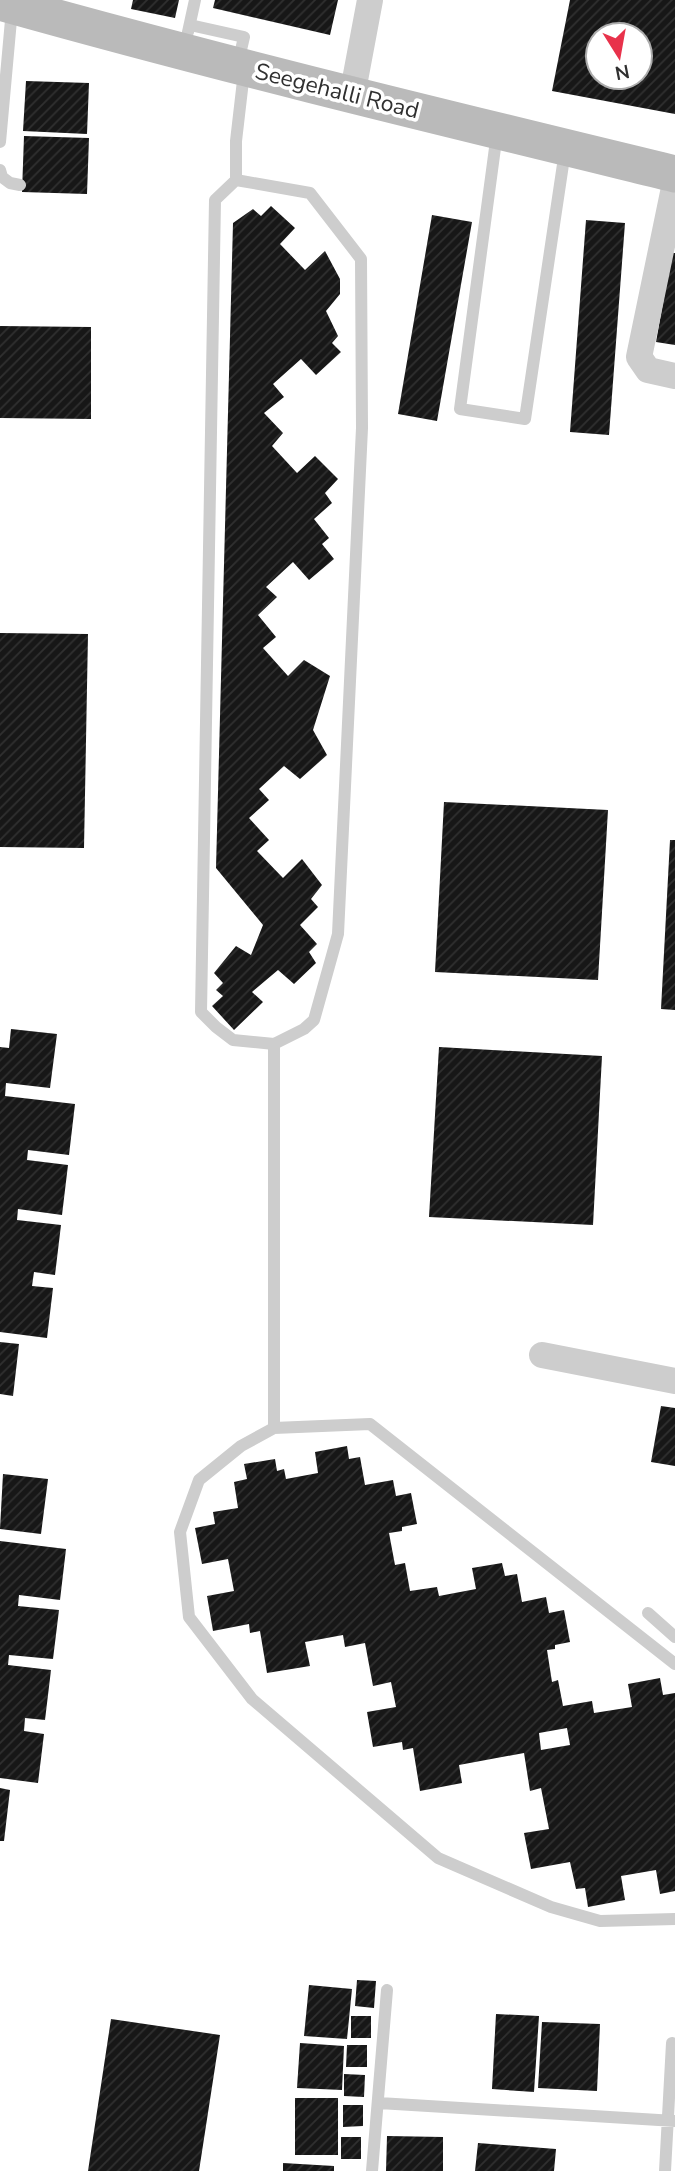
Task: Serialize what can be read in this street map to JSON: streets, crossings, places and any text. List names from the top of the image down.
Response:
{
  "streets": {
    "main road": ["Seegehalli Road"]
  },
  "north": "bottom"
}
